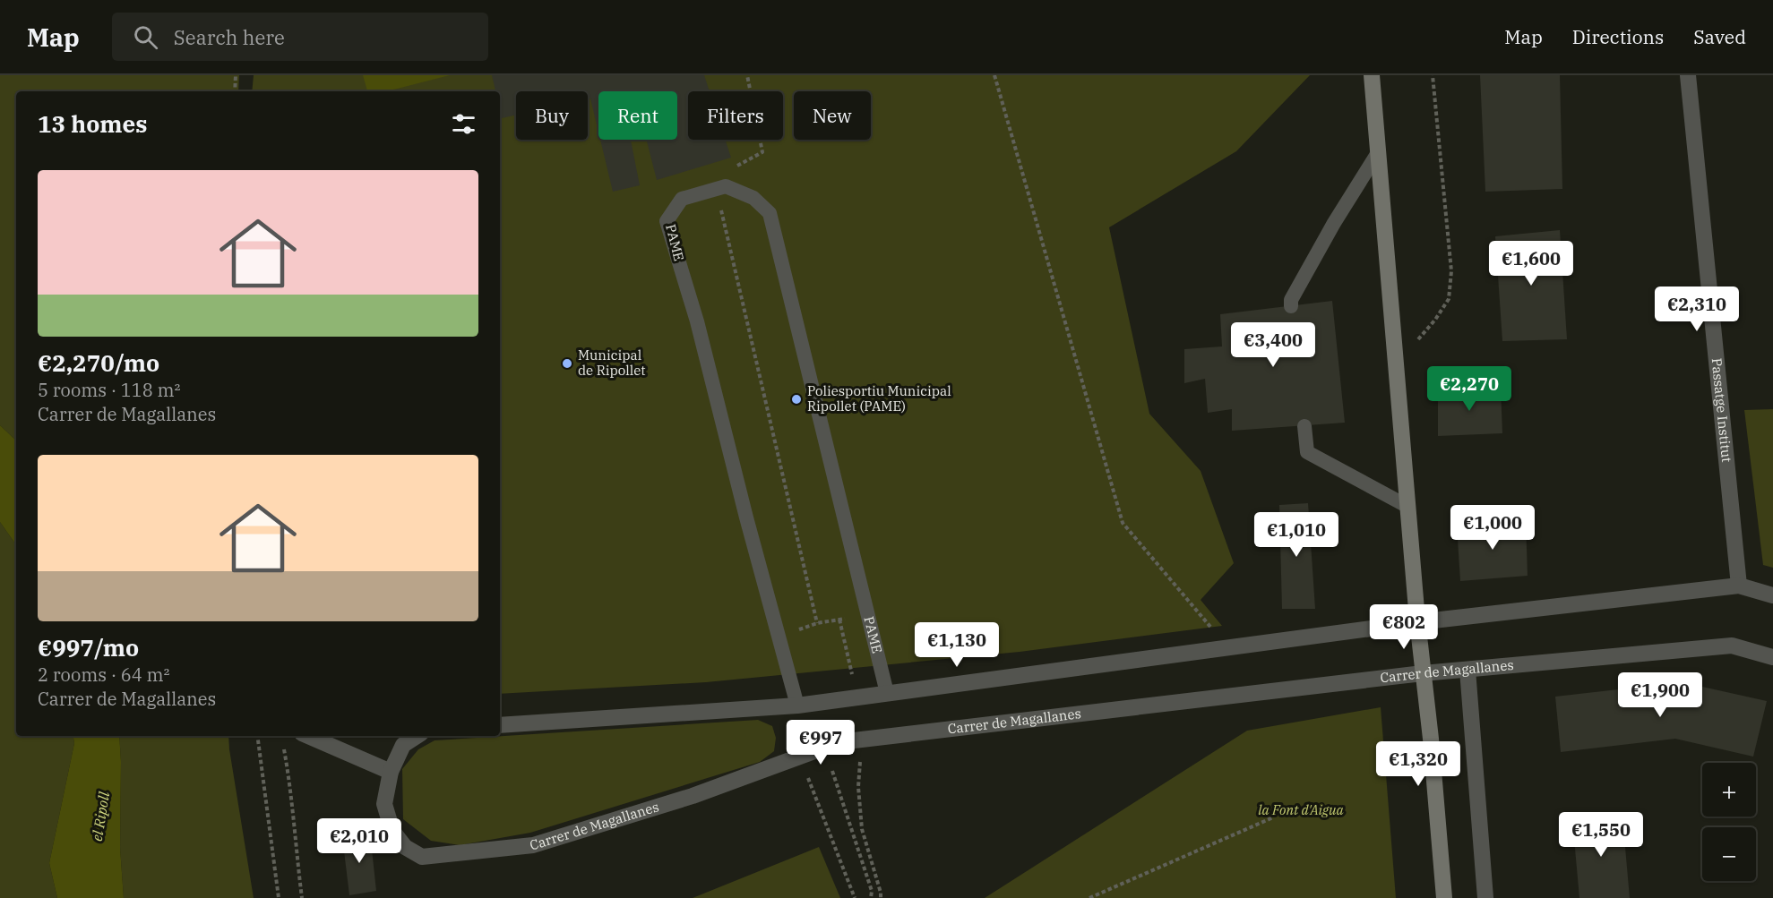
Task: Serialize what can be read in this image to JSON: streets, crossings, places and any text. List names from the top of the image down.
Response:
{
  "streets": {
    "street": ["Passatge Institut", "Carrer de Magallanes"],
    "lane": ["PAME"]
  },
  "water": ["el Ripoll"],
  "parks": ["la Font d'Aigua"],
  "places": ["Municipal de Ripollet", "Poliesportiu Municipal Ripollet (PAME)"],
  "page": {
    "header": "Map",
    "search": "Search here",
    "nav": ["Map", "Directions", "Saved"],
    "chip": [
      "Buy",
      "Rent",
      "Filters",
      "New"
    ],
    "heading": "13 homes",
    "list": [
      {
        "name": "€2,270/mo",
        "note": "5 rooms · 118 m² · Carrer de Magallanes"
      },
      {
        "name": "€997/mo",
        "note": "2 rooms · 64 m² · Carrer de Magallanes"
      }
    ],
    "price": [
      "€1,600",
      "€2,310",
      "€3,400",
      "€2,270",
      "€1,000",
      "€1,010",
      "€802",
      "€1,130",
      "€1,900",
      "€997",
      "€1,320",
      "€1,550",
      "€2,010"
    ],
    "map_buttons": ["+", "−"]
  }
}
